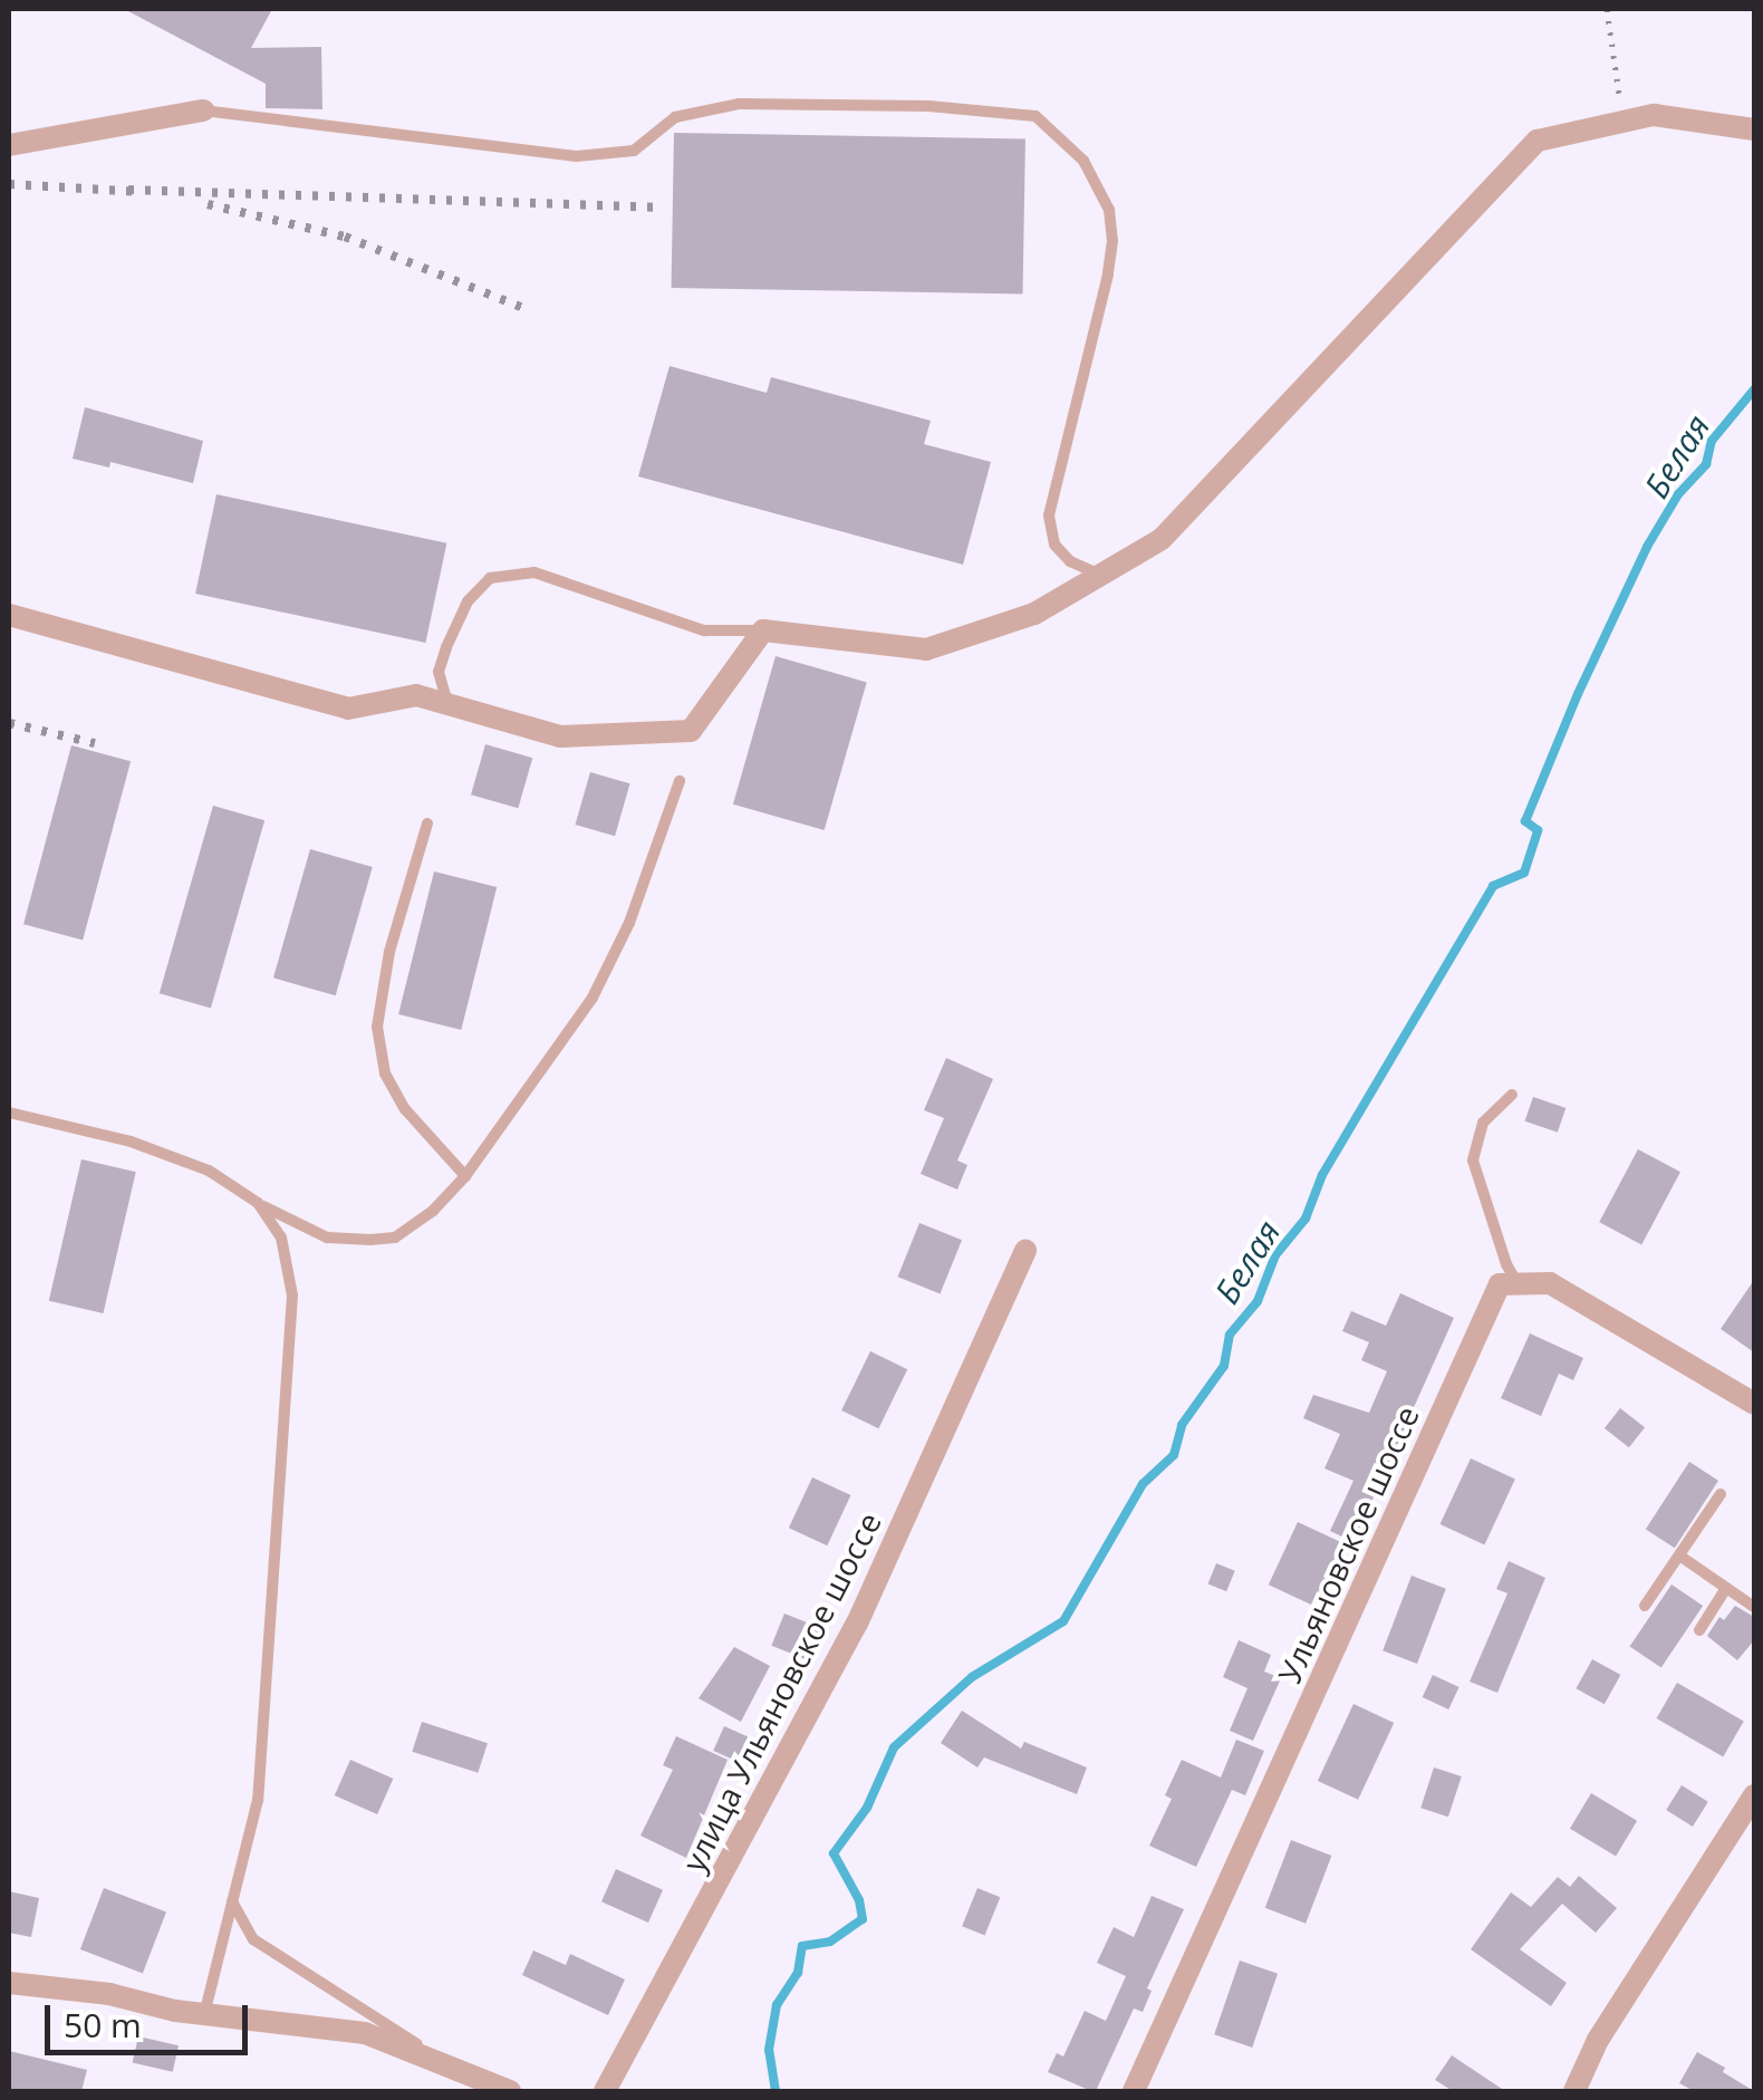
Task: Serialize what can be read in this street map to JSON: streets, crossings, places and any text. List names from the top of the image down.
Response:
{
  "streets": {
    "street": ["Ульяновское шоссе", "улица Ульяновское шоссе"]
  },
  "water": ["Белая"],
  "scale_bar": "50 m"
}
